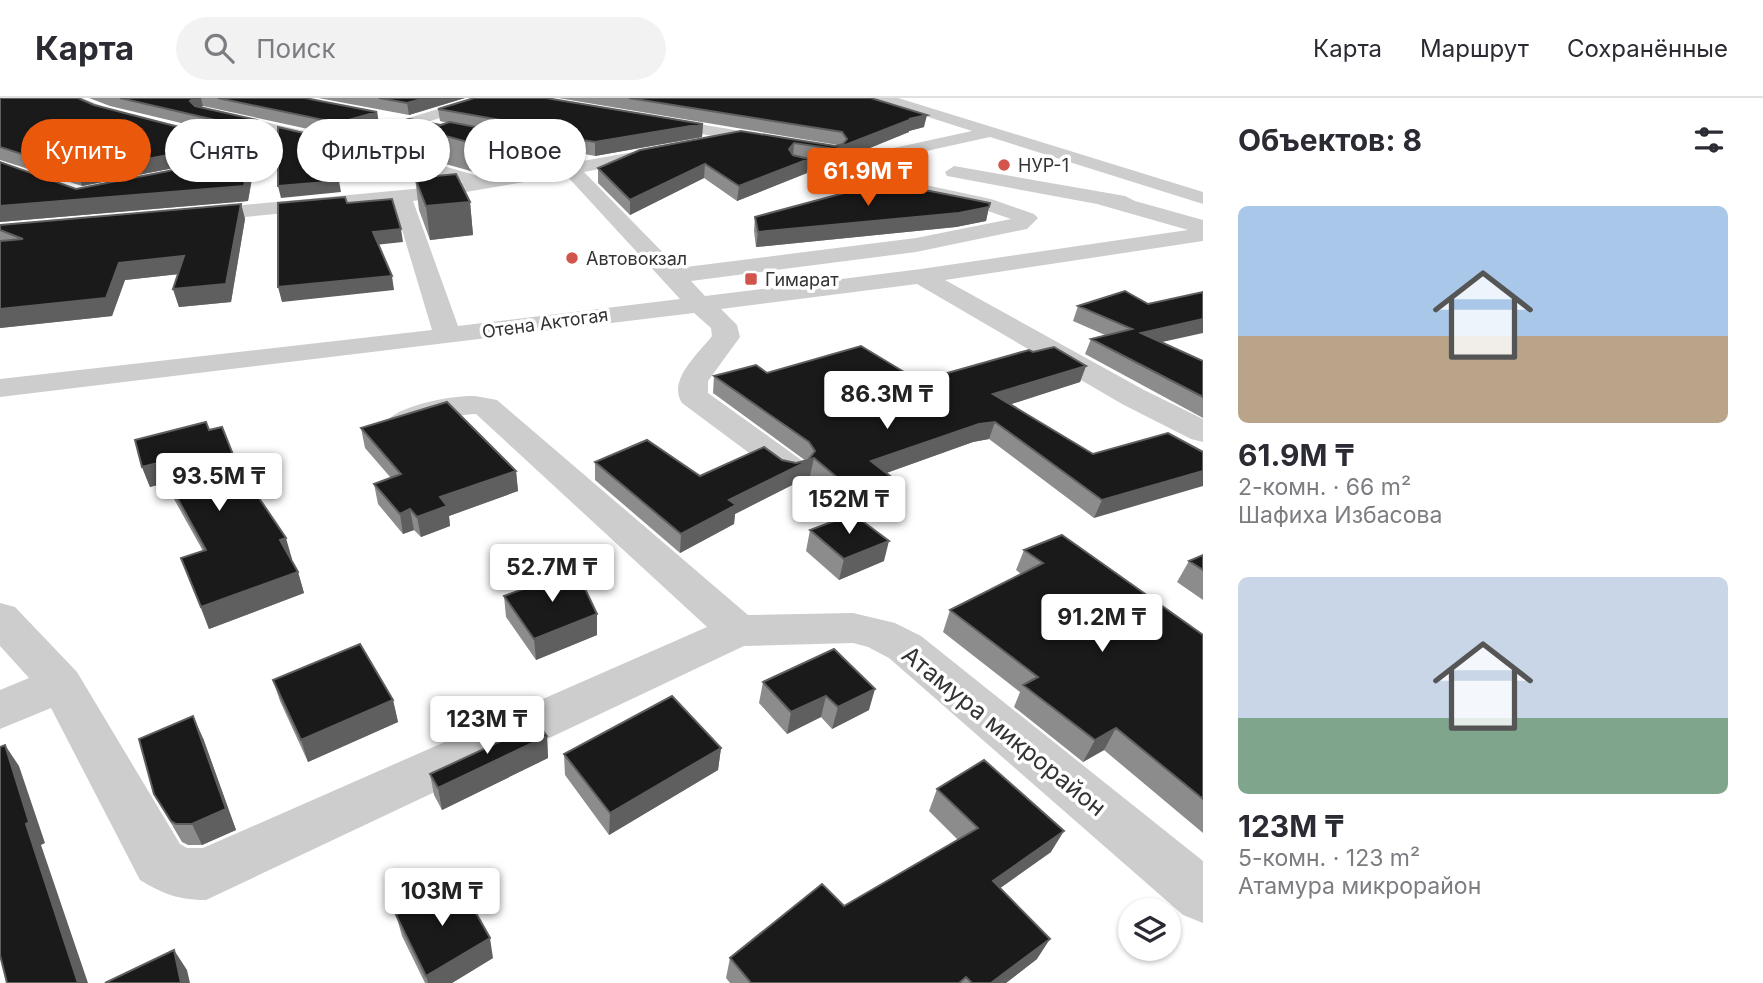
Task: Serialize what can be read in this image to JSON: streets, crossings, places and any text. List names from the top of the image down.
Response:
{
  "streets": {
    "street": ["Отена Актогая", "Атамура микрорайон"]
  },
  "places": {
    "other": ["НУР-1", "Автовокзал"],
    "transit": ["Гимарат"]
  },
  "page": {
    "header": "Карта",
    "search": "Поиск",
    "nav": ["Карта", "Маршрут", "Сохранённые"],
    "heading": "Объектов: 8",
    "chip": [
      "Купить",
      "Снять",
      "Фильтры",
      "Новое"
    ],
    "price": [
      "61.9M ₸",
      "86.3M ₸",
      "93.5M ₸",
      "152M ₸",
      "52.7M ₸",
      "91.2M ₸",
      "123M ₸",
      "103M ₸"
    ],
    "list": [
      {
        "name": "61.9M ₸",
        "note": "2-комн. · 66 m² · Шафиха Избасова"
      },
      {
        "name": "123M ₸",
        "note": "5-комн. · 123 m² · Атамура микрорайон"
      }
    ]
  }
}
